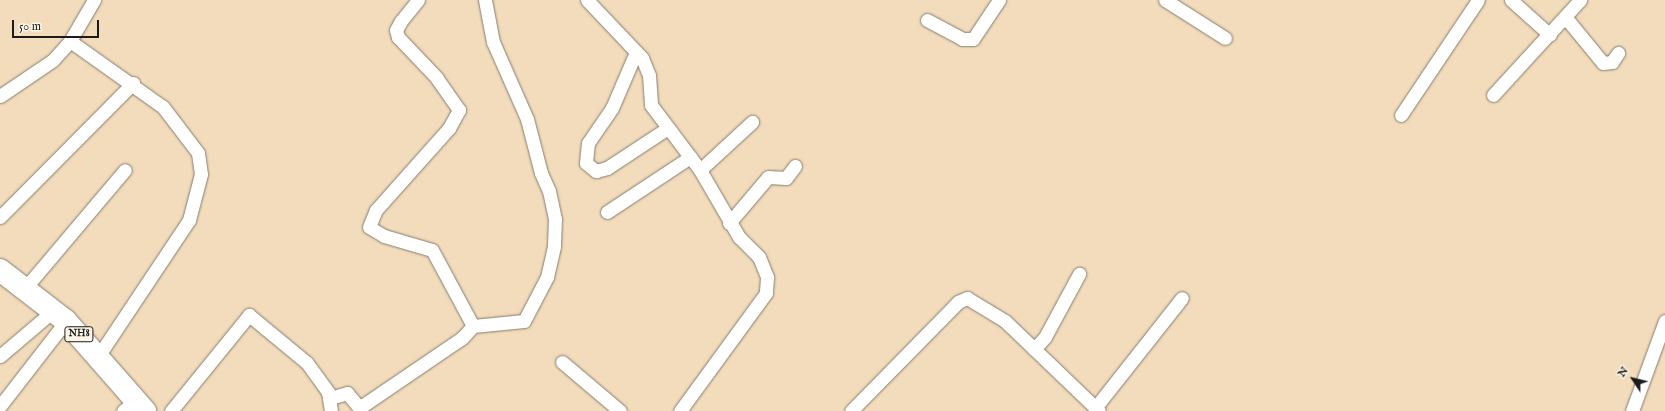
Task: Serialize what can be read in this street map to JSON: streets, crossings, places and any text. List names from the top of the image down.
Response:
{
  "streets": {
    "highway": ["NH8"]
  },
  "scale_bar": "50 m",
  "north": "top left"
}
